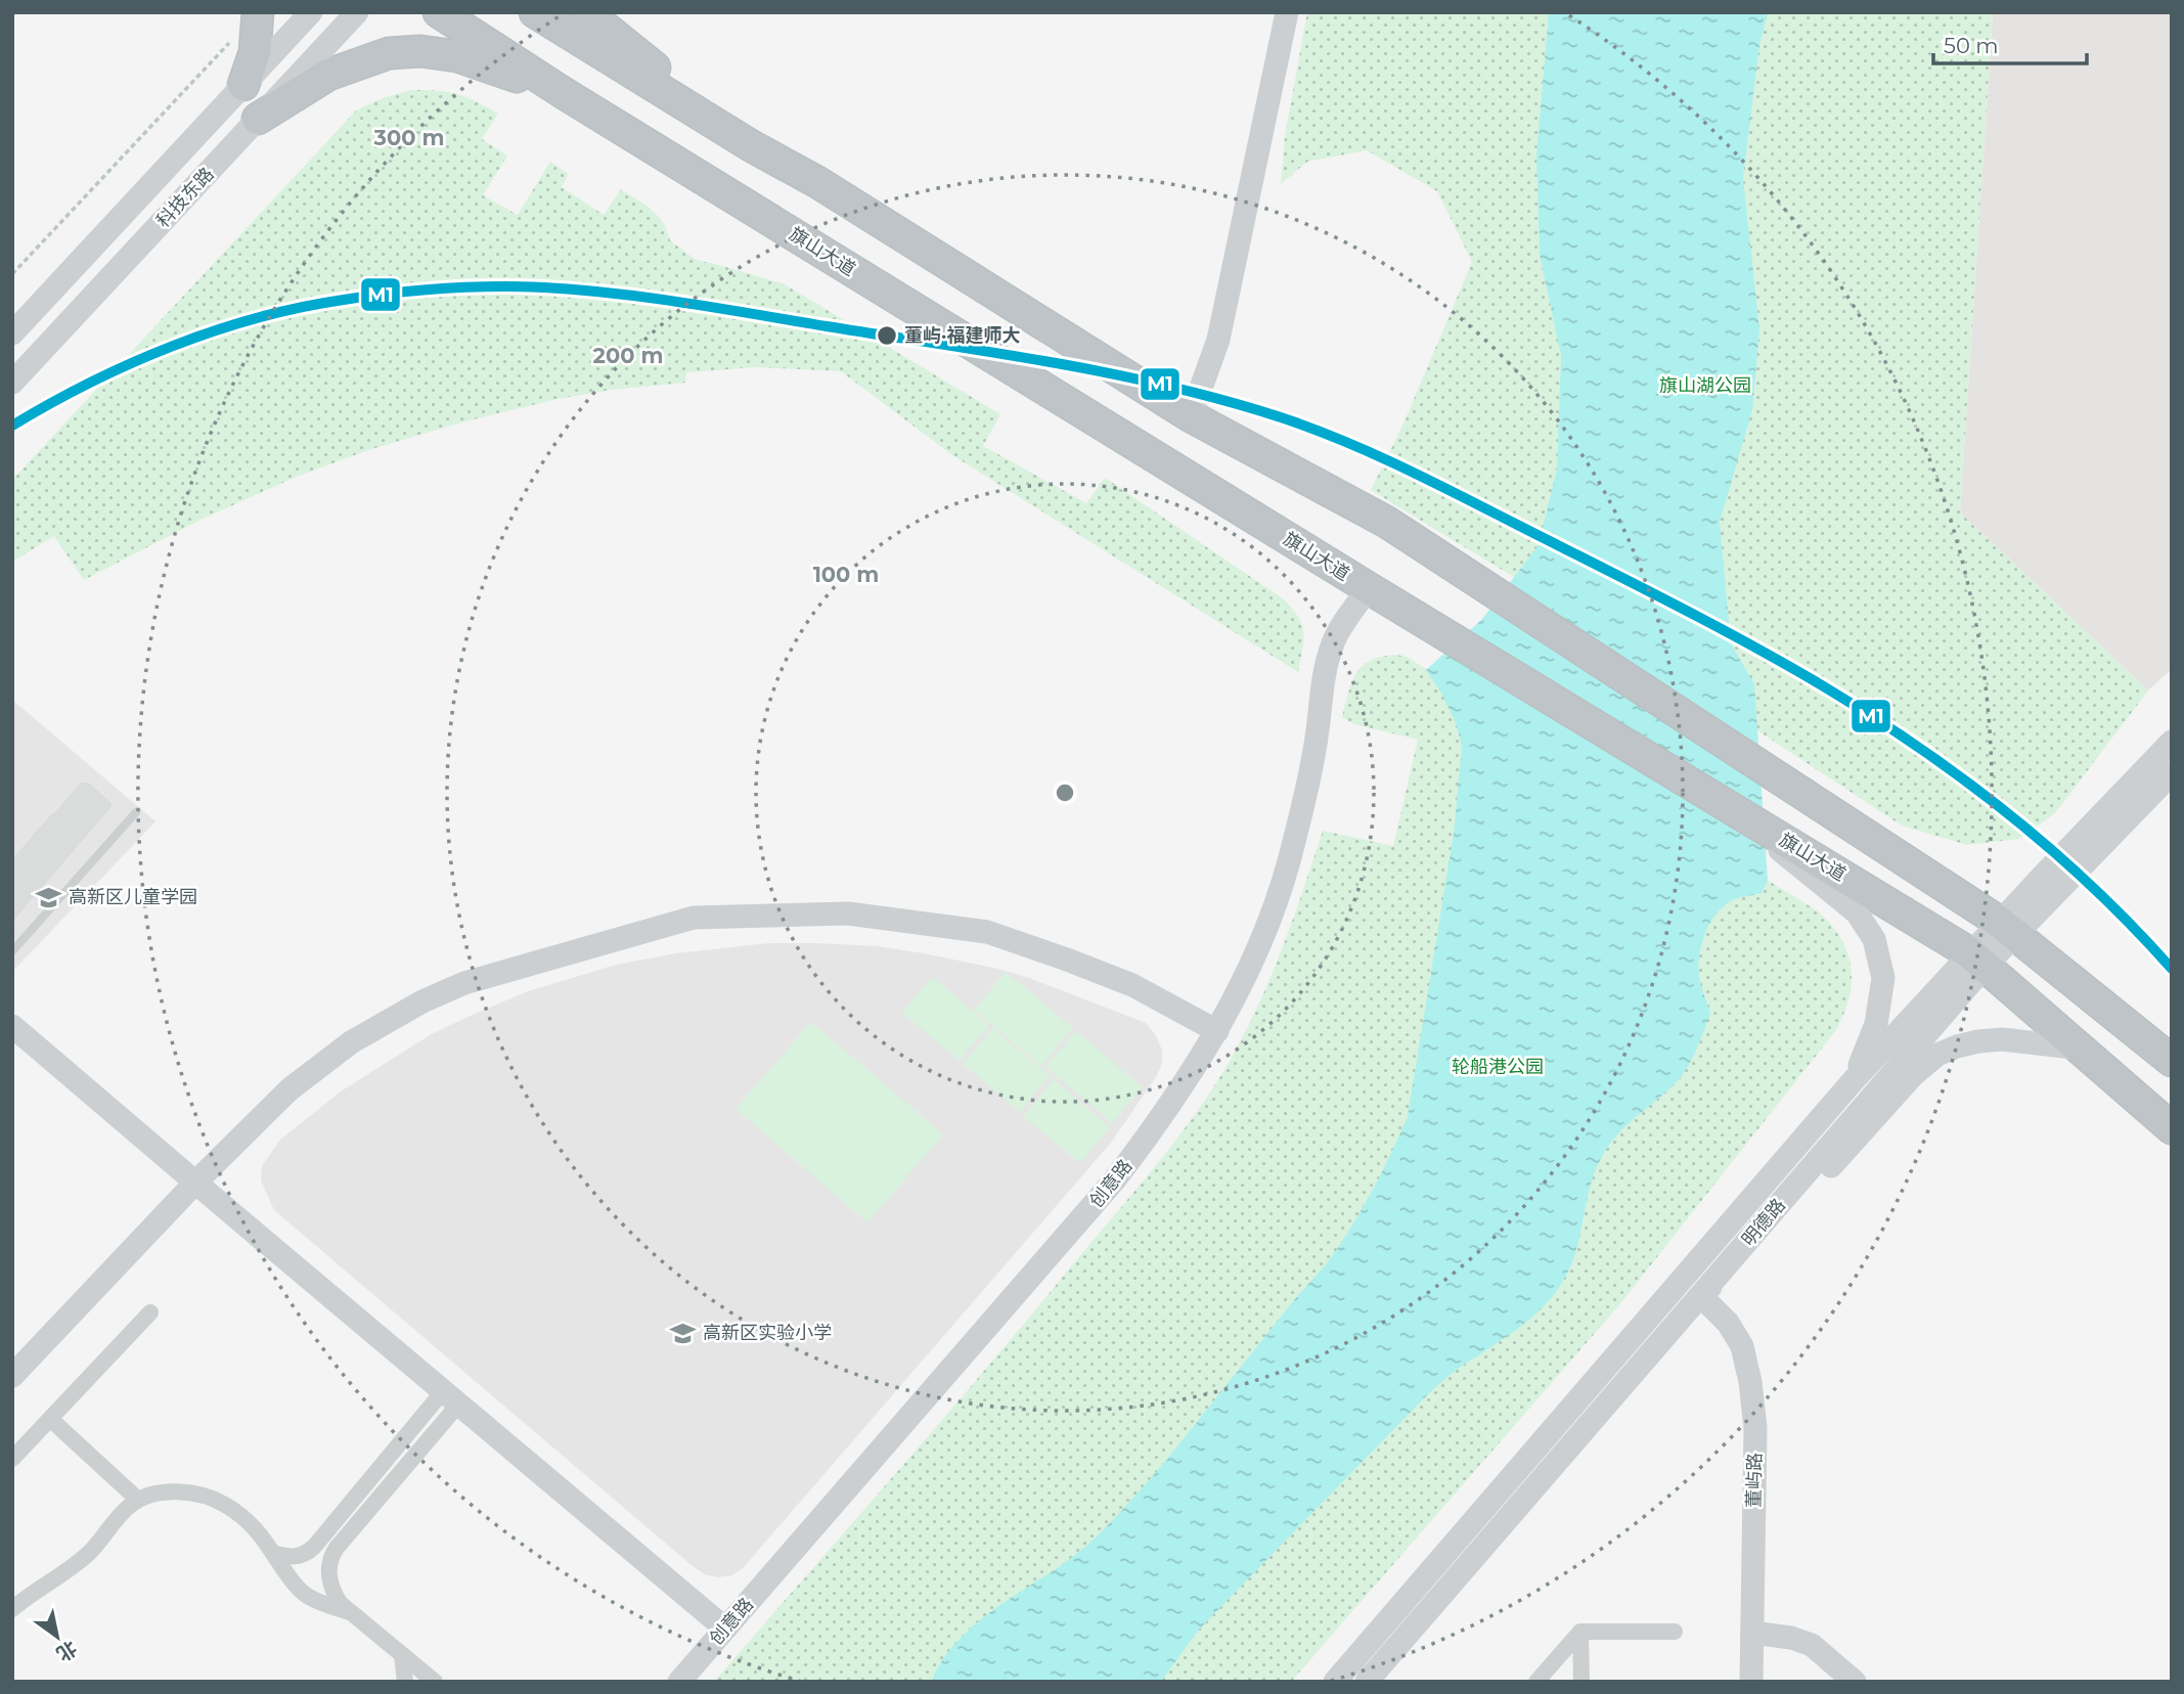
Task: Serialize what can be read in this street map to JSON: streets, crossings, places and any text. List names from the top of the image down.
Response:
{
  "streets": {
    "highway": ["旗山大道"],
    "street": [
      "科技东路",
      "创意路",
      "明德路",
      "董屿路"
    ]
  },
  "crossings": [
    ["旗山大道", "创意路"],
    ["旗山大道", "明德路"],
    ["明德路", "董屿路"]
  ],
  "parks": ["旗山湖公园", "轮船港公园"],
  "places": {
    "other": ["董屿·福建师大"],
    "school or university": ["高新区儿童学园", "高新区实验小学"]
  },
  "lines": ["transit line M1"],
  "scale_bar": "50 m",
  "north": "bottom right",
  "rings": ["300 m", "200 m", "100 m"]
}
